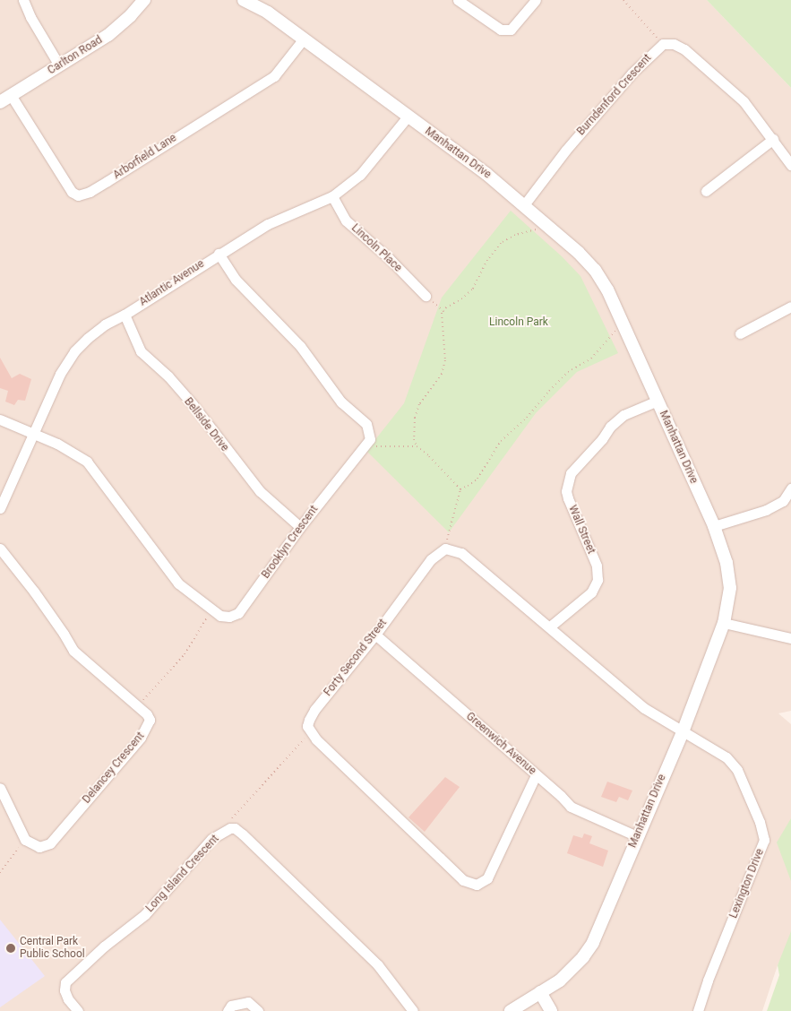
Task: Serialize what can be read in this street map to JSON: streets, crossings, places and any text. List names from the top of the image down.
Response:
{
  "streets": {
    "street": [
      "Carlton Road",
      "Burndenford Crescent",
      "Manhattan Drive",
      "Arborfield Lane",
      "Lincoln Place",
      "Atlantic Avenue",
      "Bellside Drive",
      "Wall Street",
      "Brooklyn Crescent",
      "Forty Second Street",
      "Greenwich Avenue",
      "Delancey Crescent",
      "Long Island Crescent",
      "Lexington Drive"
    ]
  },
  "crossings": [
    ["Carlton Road", "Arborfield Lane"],
    ["Burndenford Crescent", "Manhattan Drive"],
    ["Manhattan Drive", "Arborfield Lane"],
    ["Manhattan Drive", "Atlantic Avenue"],
    ["Manhattan Drive", "Wall Street"],
    ["Manhattan Drive", "Greenwich Avenue"],
    ["Manhattan Drive", "Lexington Drive"],
    ["Lincoln Place", "Atlantic Avenue"],
    ["Atlantic Avenue", "Bellside Drive"],
    ["Atlantic Avenue", "Brooklyn Crescent"],
    ["Bellside Drive", "Brooklyn Crescent"],
    ["Forty Second Street", "Greenwich Avenue"]
  ],
  "parks": ["Lincoln Park"],
  "places": ["Central Park Public School"]
}
